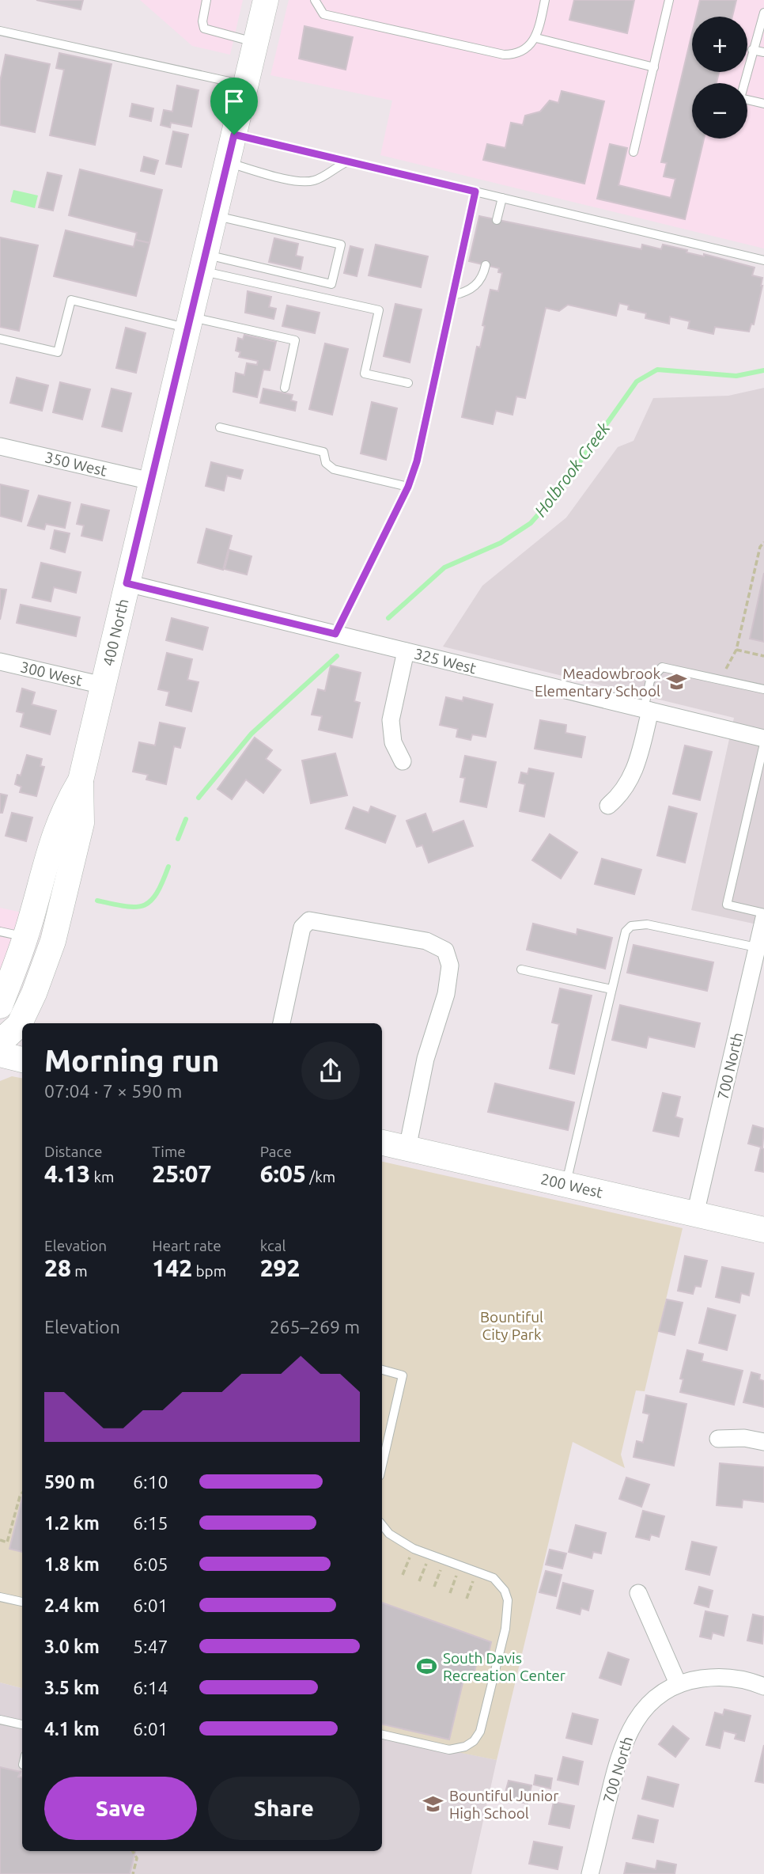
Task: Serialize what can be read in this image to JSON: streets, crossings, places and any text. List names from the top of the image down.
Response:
{
  "streets": {
    "main road": ["400 North", "200 West"],
    "street": [
      "350 West",
      "325 West",
      "300 West",
      "700 North"
    ]
  },
  "crossings": [
    ["350 West", "400 North"],
    ["400 North", "325 West"],
    ["400 North", "300 West"],
    ["700 North", "200 West"]
  ],
  "water": ["Holbrook Creek"],
  "parks": ["Bountiful City Park"],
  "places": {
    "school or university": ["Meadowbrook Elementary School", "Bountiful Junior High School"],
    "sports": ["South Davis Recreation Center"]
  },
  "page": {
    "map_buttons": ["+", "−"],
    "heading": ["Morning run", "07:04 · 7 × 590 m"],
    "stats": [
      ["Distance", "4.13 km"],
      ["Time", "25:07"],
      ["Pace", "6:05 /km"],
      ["Elevation", "28 m"],
      ["Heart rate", "142 bpm"],
      ["kcal", "292"]
    ],
    "chart": ["Elevation", "265–269 m"],
    "list": [
      {
        "name": "590 m",
        "note": "6:10"
      },
      {
        "name": "1.2 km",
        "note": "6:15"
      },
      {
        "name": "1.8 km",
        "note": "6:05"
      },
      {
        "name": "2.4 km",
        "note": "6:01"
      },
      {
        "name": "3.0 km",
        "note": "5:47"
      },
      {
        "name": "3.5 km",
        "note": "6:14"
      },
      {
        "name": "4.1 km",
        "note": "6:01"
      }
    ],
    "buttons": ["Save", "Share"]
  }
}
